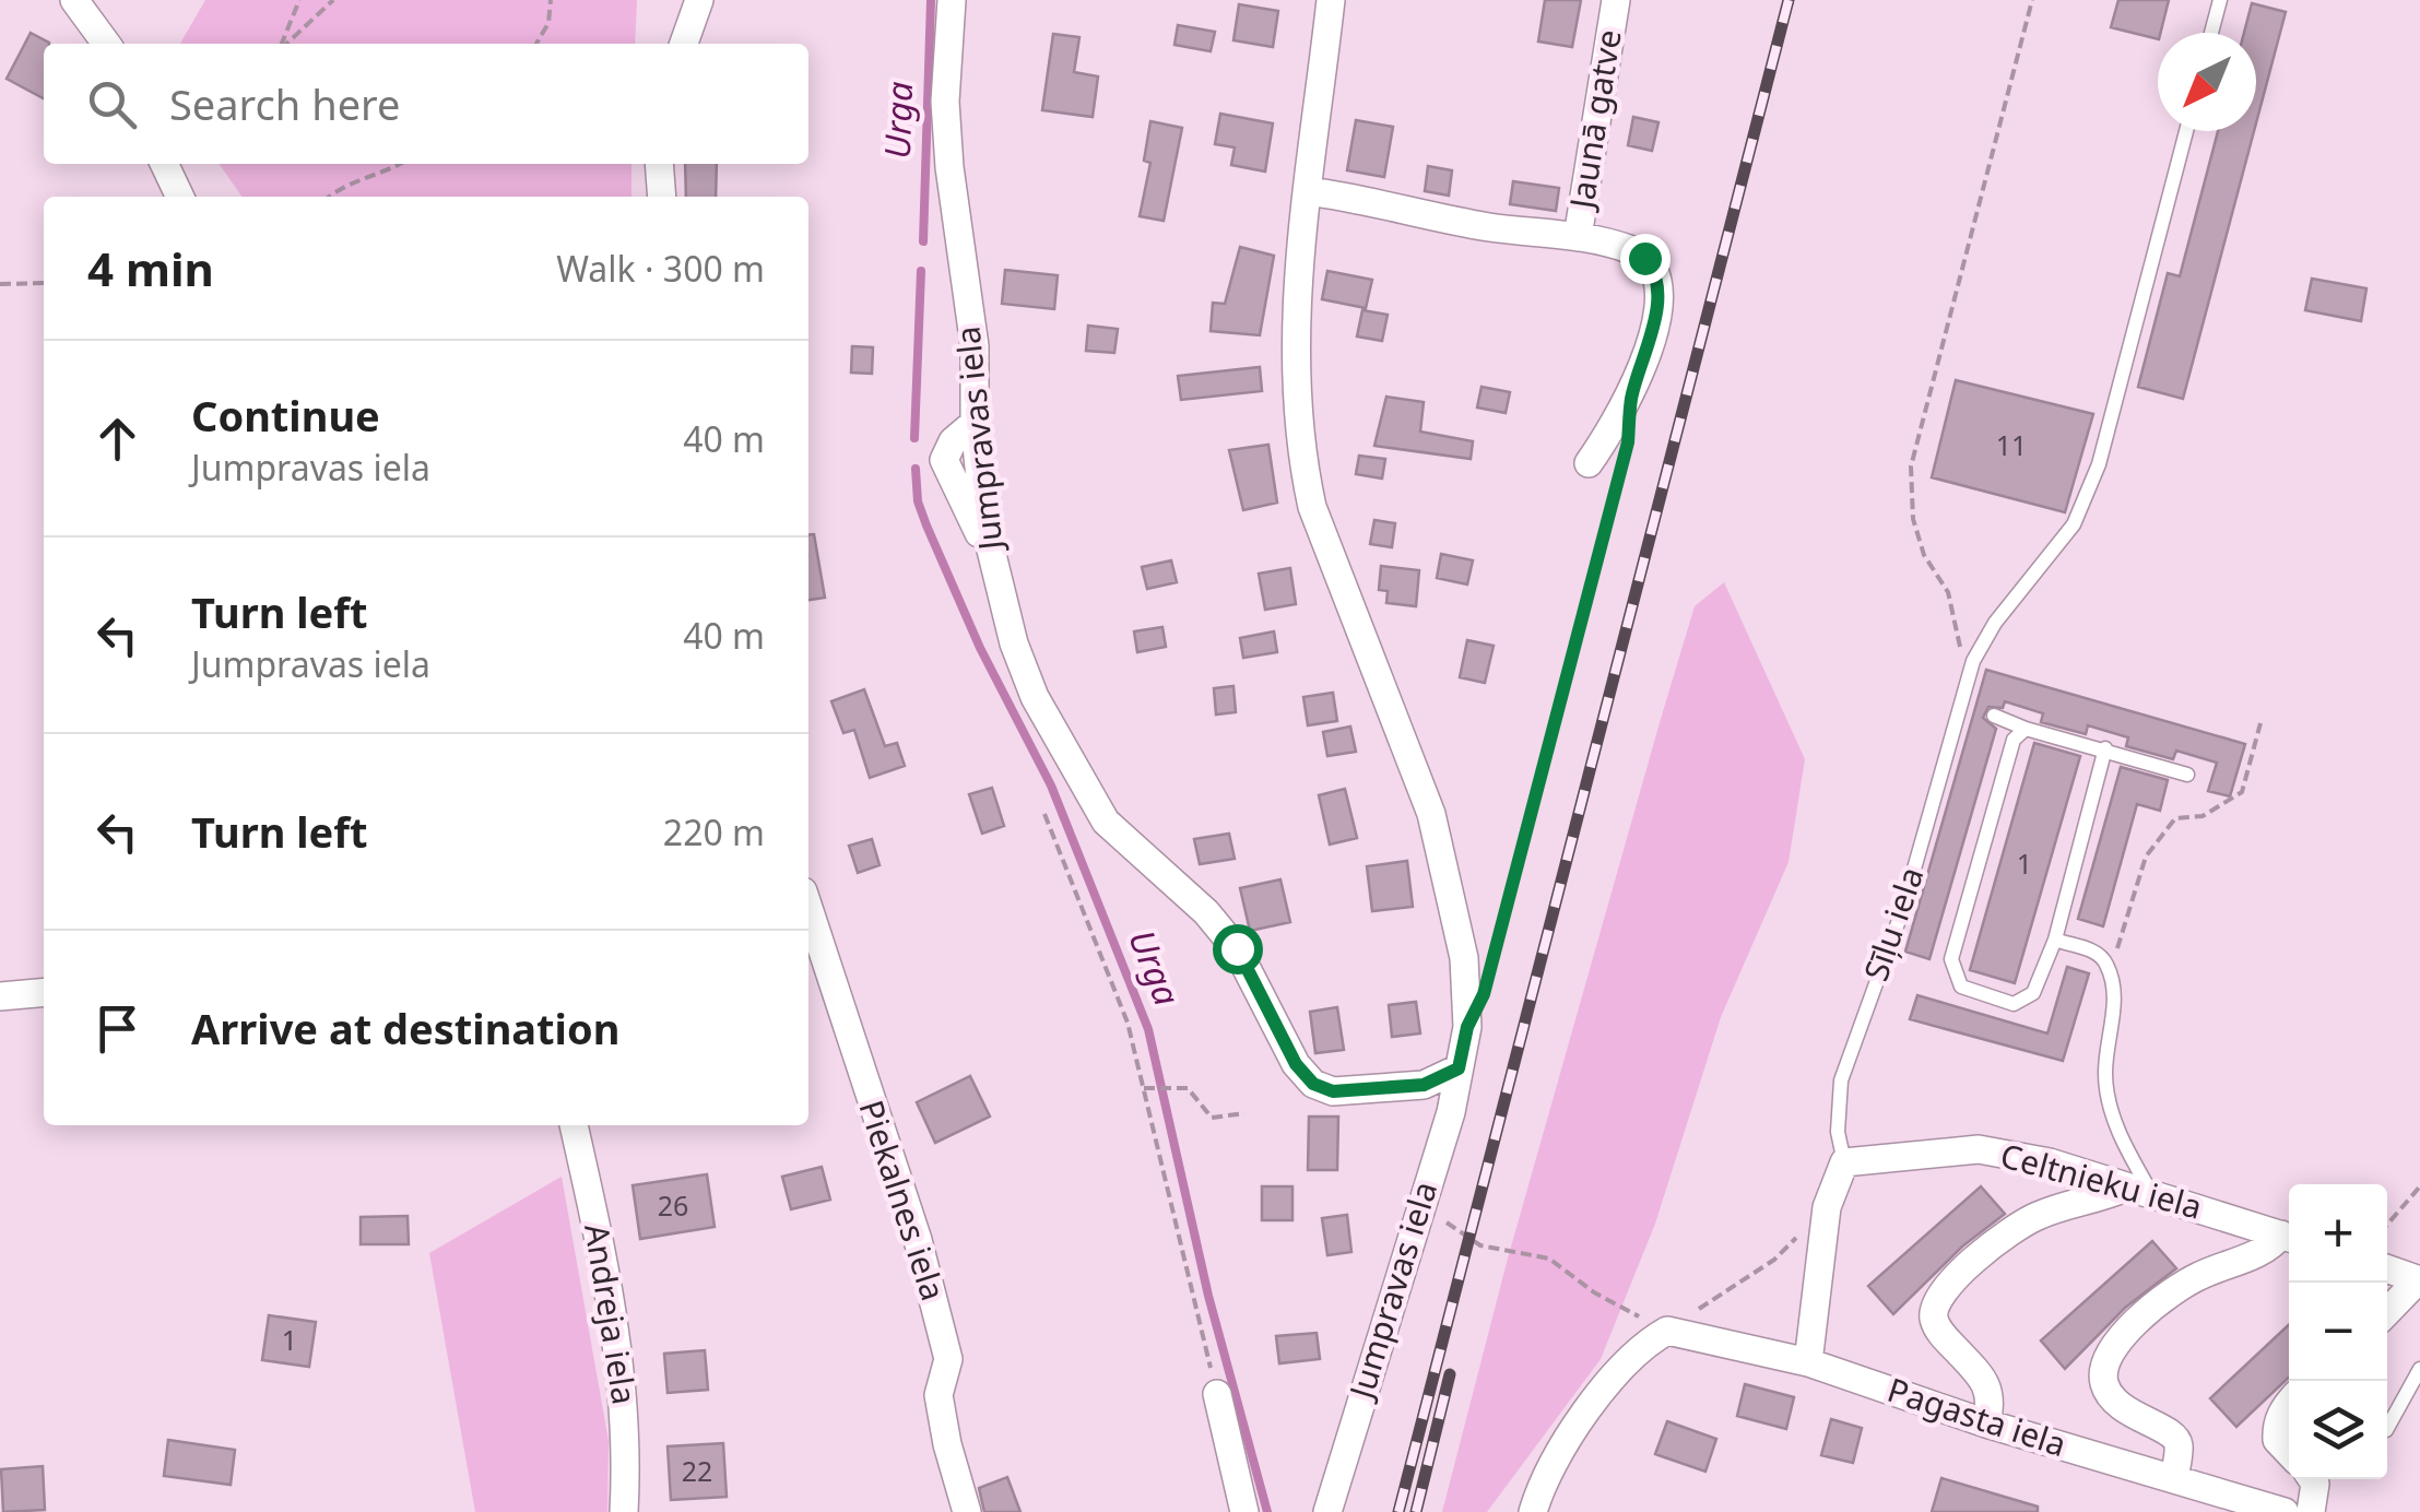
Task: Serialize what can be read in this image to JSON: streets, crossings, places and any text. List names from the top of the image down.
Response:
{
  "streets": {
    "street": [
      "Jaunā gatve",
      "Jumpravas iela",
      "Celtnieku iela",
      "Piekalnes iela",
      "Andreja iela",
      "Pagasta iela"
    ],
    "lane": ["Sīļu iela"]
  },
  "crossings": [
    ["Sīļu iela", "Celtnieku iela"]
  ],
  "water": ["Urga"],
  "house_numbers": [
    "11",
    "1",
    "26",
    "1",
    "22"
  ],
  "north": "bottom left",
  "page": {
    "search": "Search here",
    "heading": ["4 min", "Walk · 300 m"],
    "list": [
      ["Continue", "Jumpravas iela", "40 m"],
      ["Turn left", "Jumpravas iela", "40 m"],
      ["Turn left", "220 m"],
      "Arrive at destination"
    ],
    "map_buttons": ["+", "−"]
  }
}
